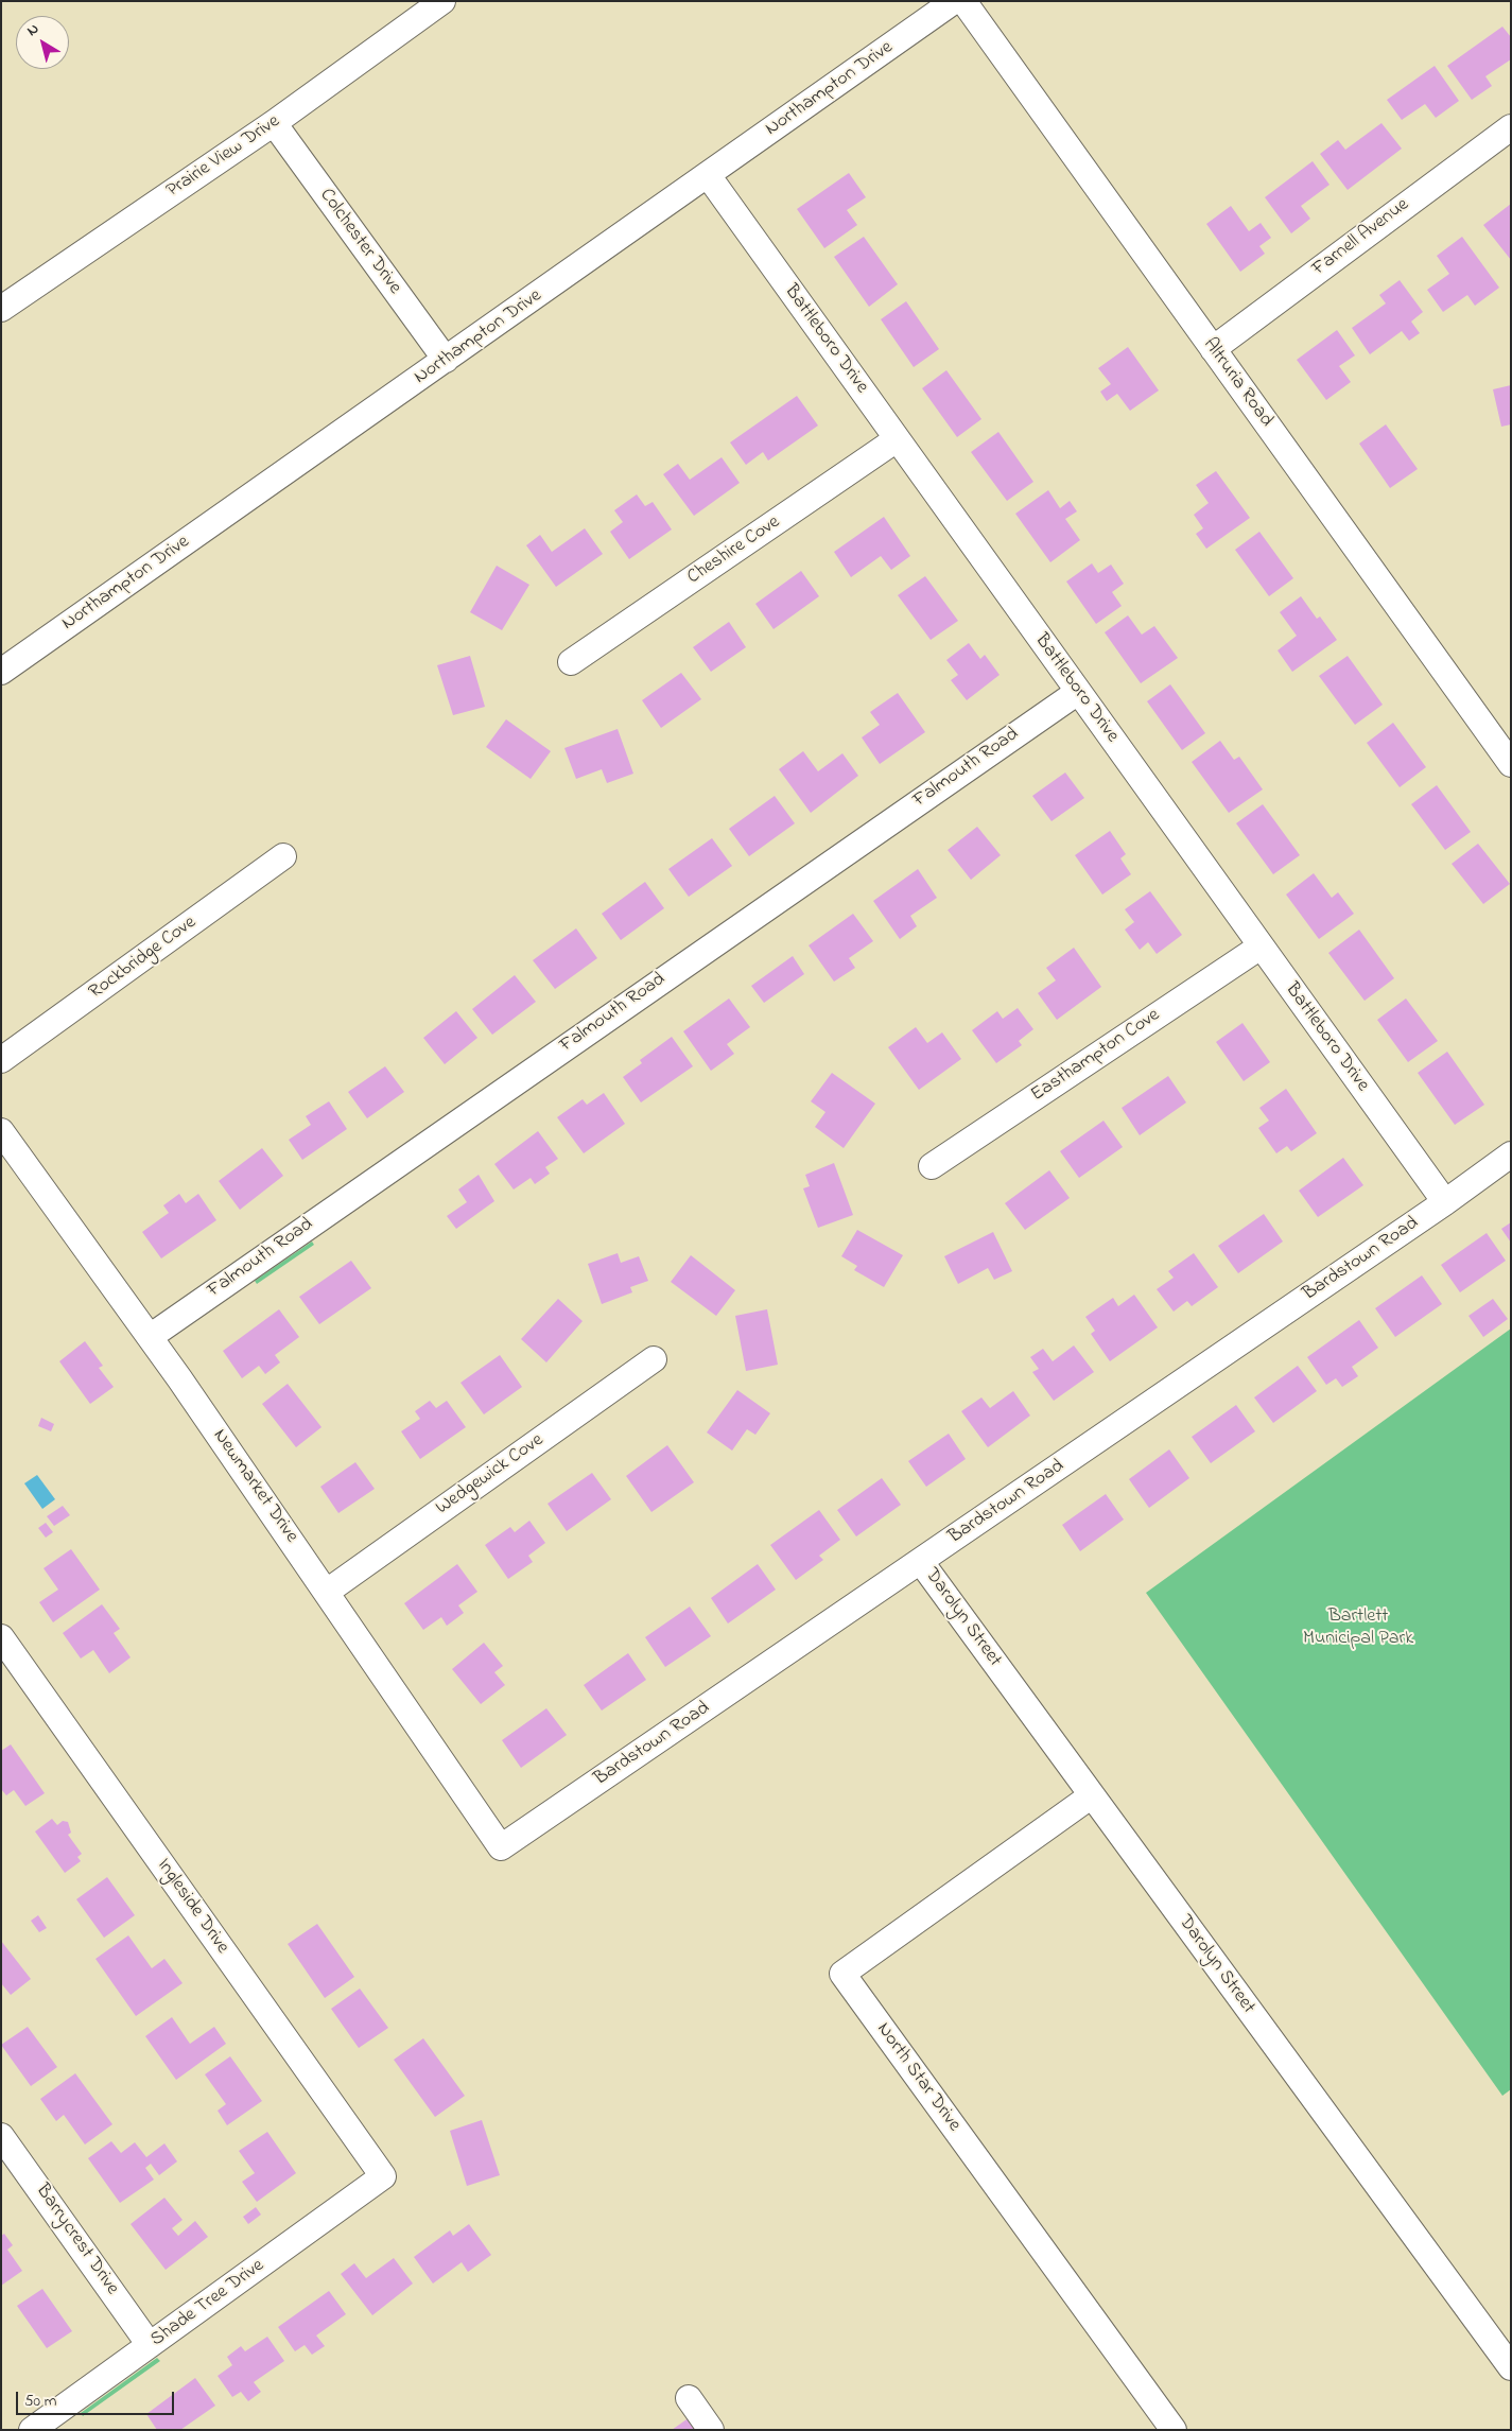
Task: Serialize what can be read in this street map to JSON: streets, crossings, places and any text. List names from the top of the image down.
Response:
{
  "streets": {
    "street": [
      "Northampton Drive",
      "Prairie View Drive",
      "Farnell Avenue",
      "Colchester Drive",
      "Battleboro Drive",
      "Altruria Road",
      "Cheshire Cove",
      "Falmouth Road",
      "Rockbridge Cove",
      "Easthampton Cove",
      "Bardstown Road",
      "Wedgewick Cove",
      "Newmarket Drive",
      "Darolyn Street",
      "Ingleside Drive",
      "North Star Drive",
      "Barrycrest Drive",
      "Shade Tree Drive"
    ]
  },
  "crossings": [
    ["Northampton Drive", "Colchester Drive"],
    ["Northampton Drive", "Battleboro Drive"],
    ["Prairie View Drive", "Colchester Drive"],
    ["Farnell Avenue", "Altruria Road"],
    ["Battleboro Drive", "Cheshire Cove"],
    ["Battleboro Drive", "Falmouth Road"],
    ["Battleboro Drive", "Easthampton Cove"],
    ["Battleboro Drive", "Bardstown Road"],
    ["Falmouth Road", "Newmarket Drive"],
    ["Bardstown Road", "Newmarket Drive"],
    ["Bardstown Road", "Darolyn Street"],
    ["Wedgewick Cove", "Newmarket Drive"],
    ["Darolyn Street", "North Star Drive"],
    ["Ingleside Drive", "Shade Tree Drive"],
    ["Barrycrest Drive", "Shade Tree Drive"]
  ],
  "parks": ["Bartlett Municipal Park"],
  "scale_bar": "50 m",
  "north": "top left"
}
